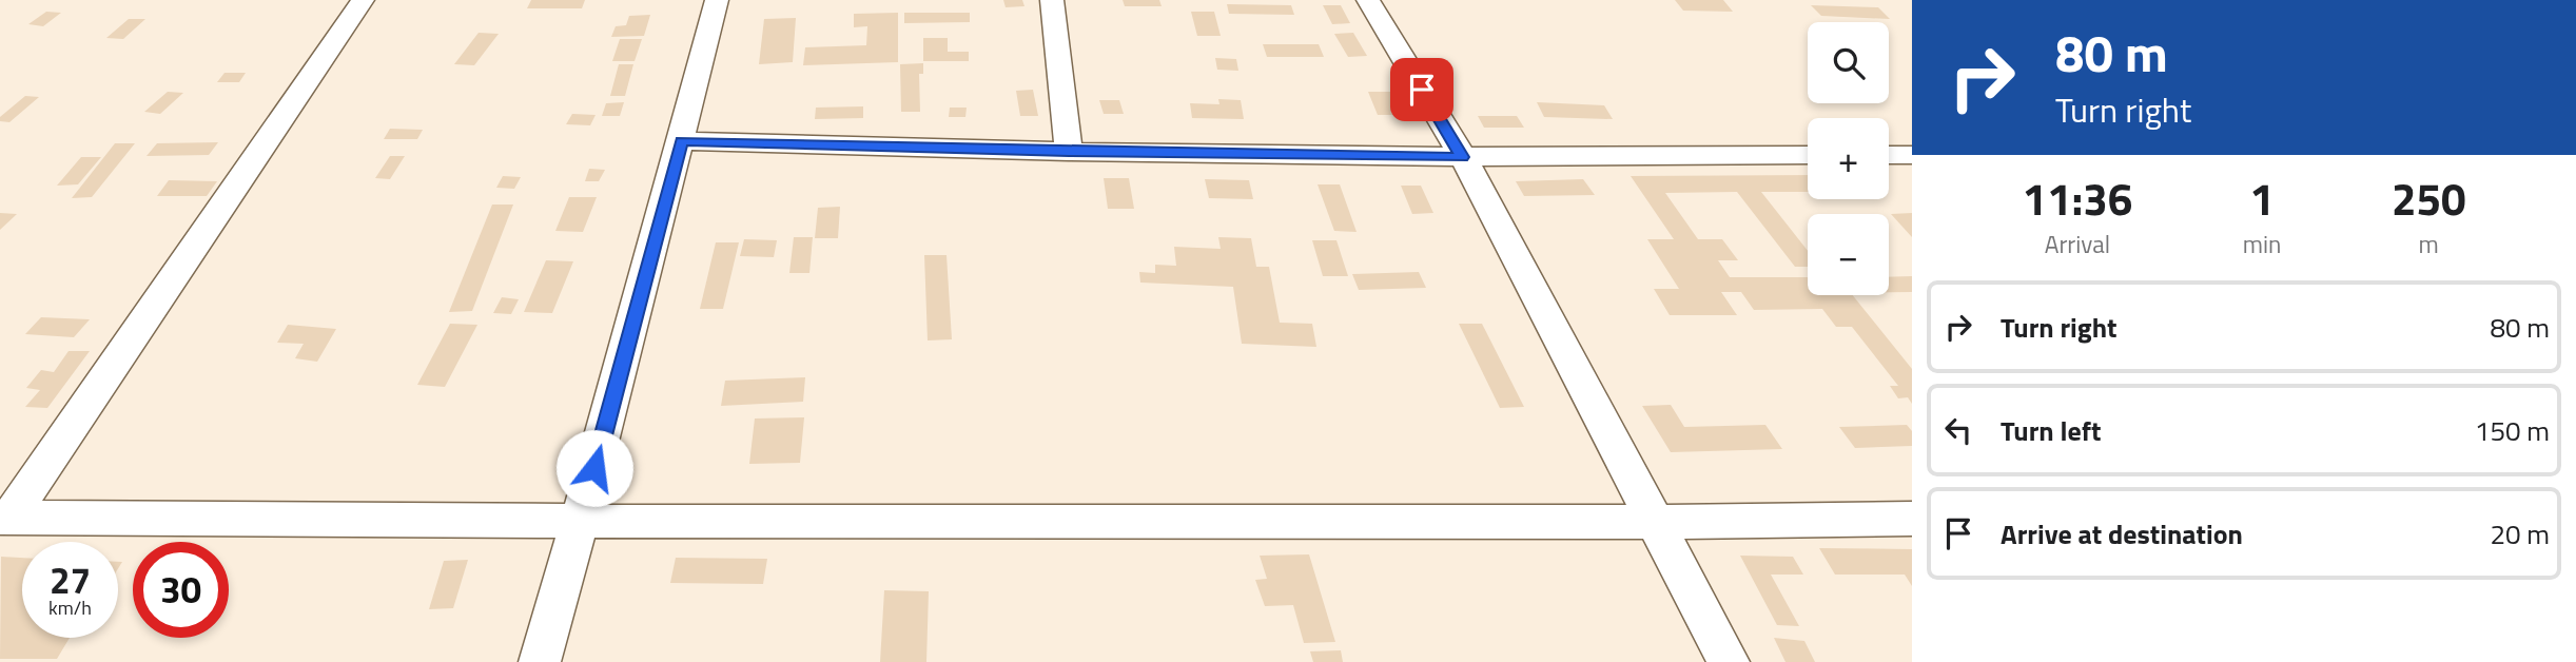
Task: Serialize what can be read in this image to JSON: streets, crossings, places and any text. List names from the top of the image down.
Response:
{
  "page": {
    "turn": ["80 m", "Turn right"],
    "map_buttons": ["+", "−"],
    "eta": [
      "11:36",
      "Arrival",
      "1",
      "min",
      "250",
      "m"
    ],
    "list": [
      {
        "name": "Turn right",
        "value": "80 m"
      },
      {
        "name": "Turn left",
        "value": "150 m"
      },
      {
        "name": "Arrive at destination",
        "value": "20 m"
      }
    ],
    "speed": "27 km/h",
    "limit": "30"
  }
}
